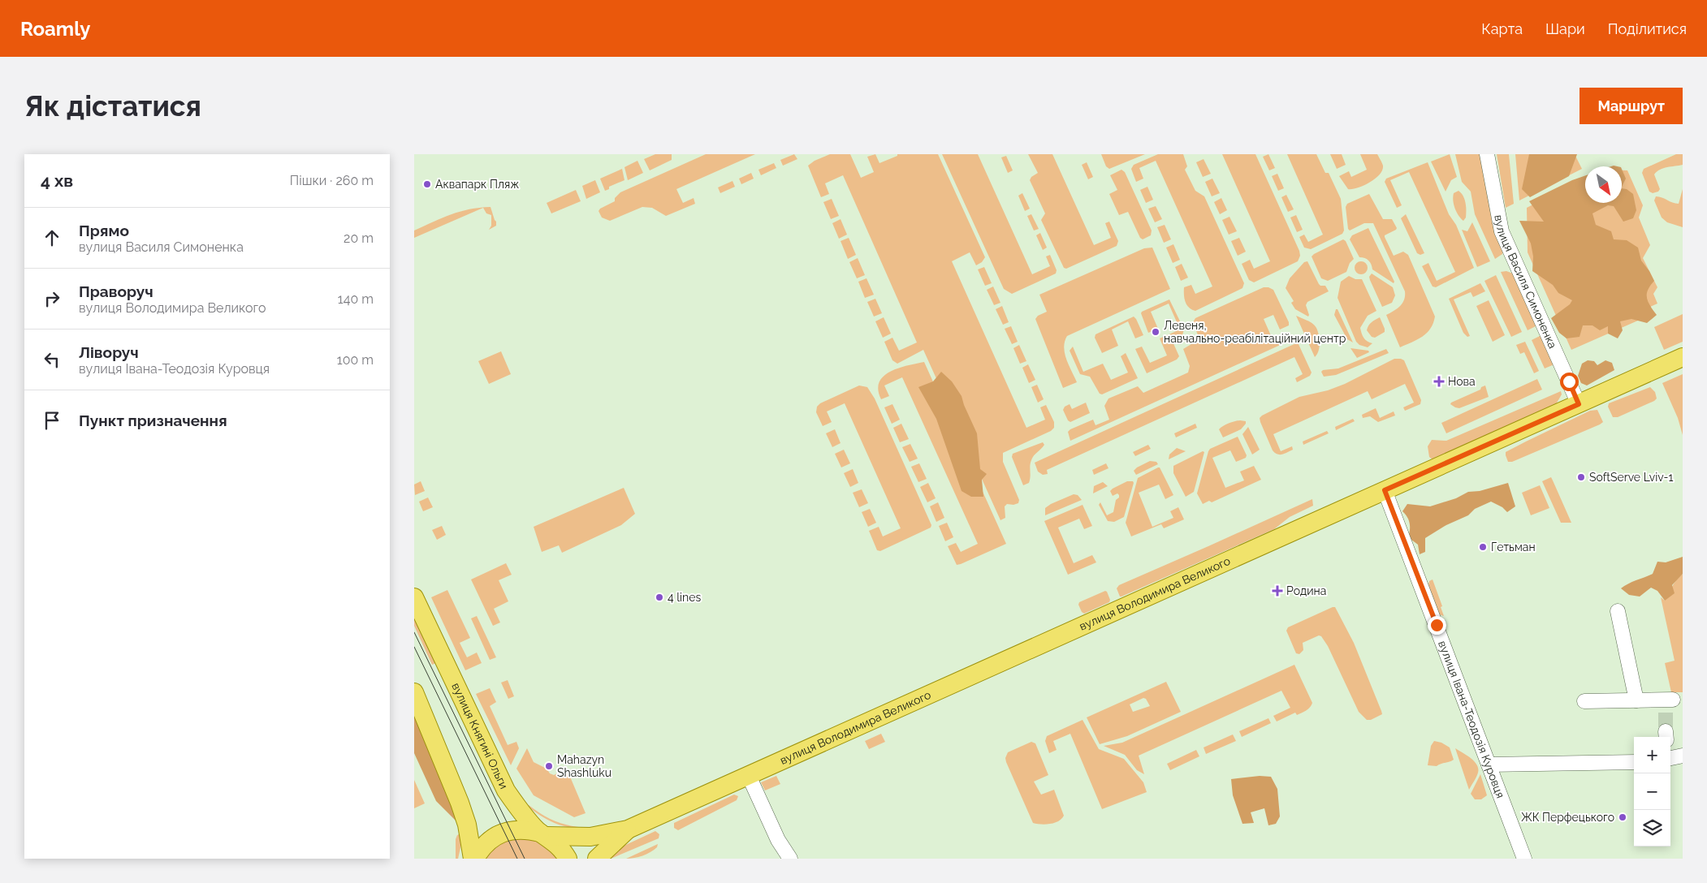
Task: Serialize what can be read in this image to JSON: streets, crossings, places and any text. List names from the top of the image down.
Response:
{
  "streets": {
    "main road": ["вулиця Володимира Великого", "вулиця Княгині Ольги"],
    "street": ["вулиця Василя Симоненка", "вулиця Івана-Теодозія Куровця"]
  },
  "crossings": [
    ["вулиця Василя Симоненка", "вулиця Володимира Великого"],
    ["вулиця Володимира Великого", "вулиця Івана-Теодозія Куровця"],
    ["вулиця Володимира Великого", "вулиця Княгині Ольги"]
  ],
  "places": {
    "other": [
      "Аквапарк Пляж",
      "Левеня, навчально-реабілітаційний центр",
      "SoftServe Lviv-1",
      "Гетьман",
      "4 lines",
      "Mahazyn Shashluku",
      "ЖК Перфецького"
    ],
    "health": ["Нова", "Родина"]
  },
  "north": "bottom right",
  "page": {
    "header": "Roamly",
    "nav": ["Карта", "Шари", "Поділитися"],
    "buttons": "Маршрут",
    "title": "Як дістатися",
    "heading": ["4 хв", "Пішки · 260 m"],
    "list": [
      ["Прямо", "вулиця Василя Симоненка", "20 m"],
      ["Праворуч", "вулиця Володимира Великого", "140 m"],
      ["Ліворуч", "вулиця Івана-Теодозія Куровця", "100 m"],
      "Пункт призначення"
    ],
    "map_buttons": ["+", "−"]
  }
}
